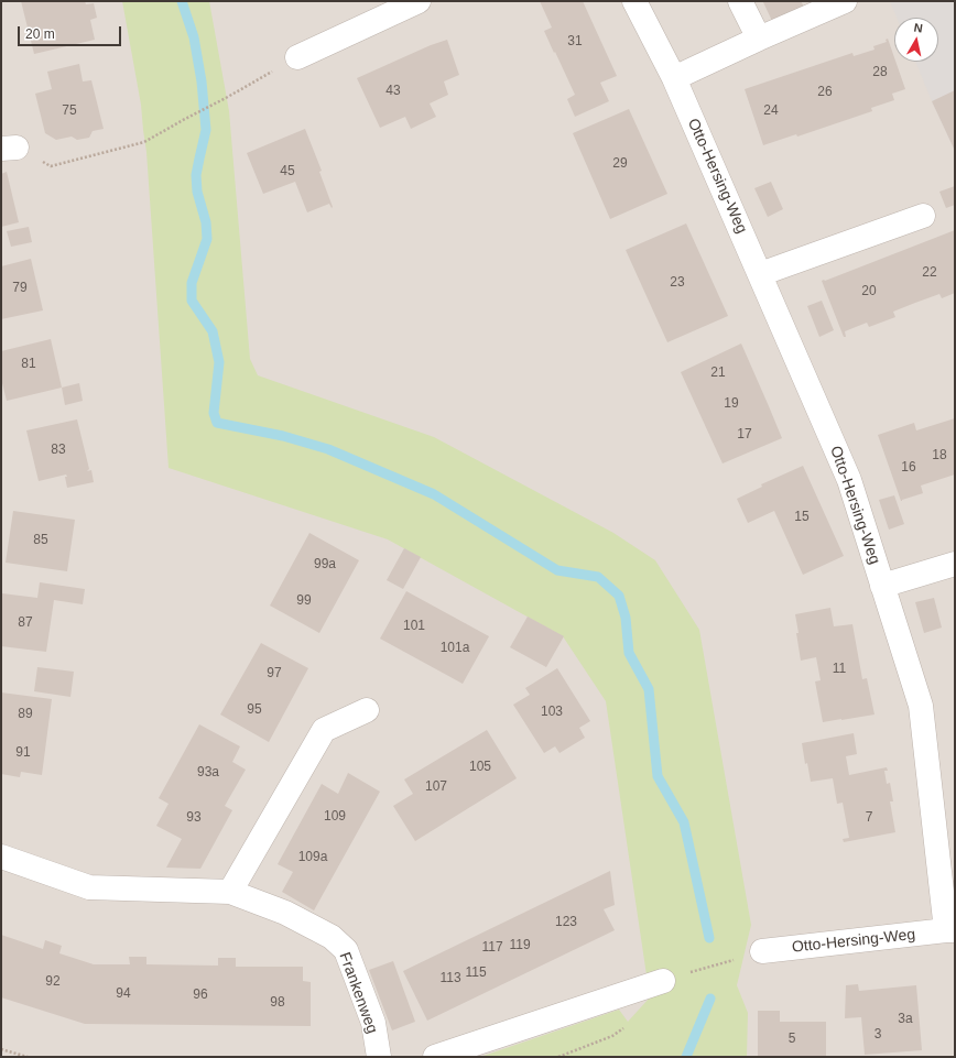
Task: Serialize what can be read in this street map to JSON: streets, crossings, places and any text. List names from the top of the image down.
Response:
{
  "streets": {
    "street": ["Otto-Hersing-Weg", "Frankenweg"]
  },
  "house_numbers": [
    "31",
    "28",
    "43",
    "26",
    "75",
    "24",
    "29",
    "45",
    "22",
    "23",
    "79",
    "20",
    "81",
    "21",
    "19",
    "17",
    "83",
    "18",
    "16",
    "15",
    "85",
    "99a",
    "99",
    "87",
    "101",
    "101a",
    "11",
    "97",
    "95",
    "103",
    "89",
    "91",
    "105",
    "93a",
    "107",
    "109",
    "93",
    "7",
    "109a",
    "123",
    "119",
    "117",
    "115",
    "113",
    "92",
    "94",
    "96",
    "98",
    "3a",
    "3",
    "5"
  ],
  "scale_bar": "20 m",
  "north": "top"
}
